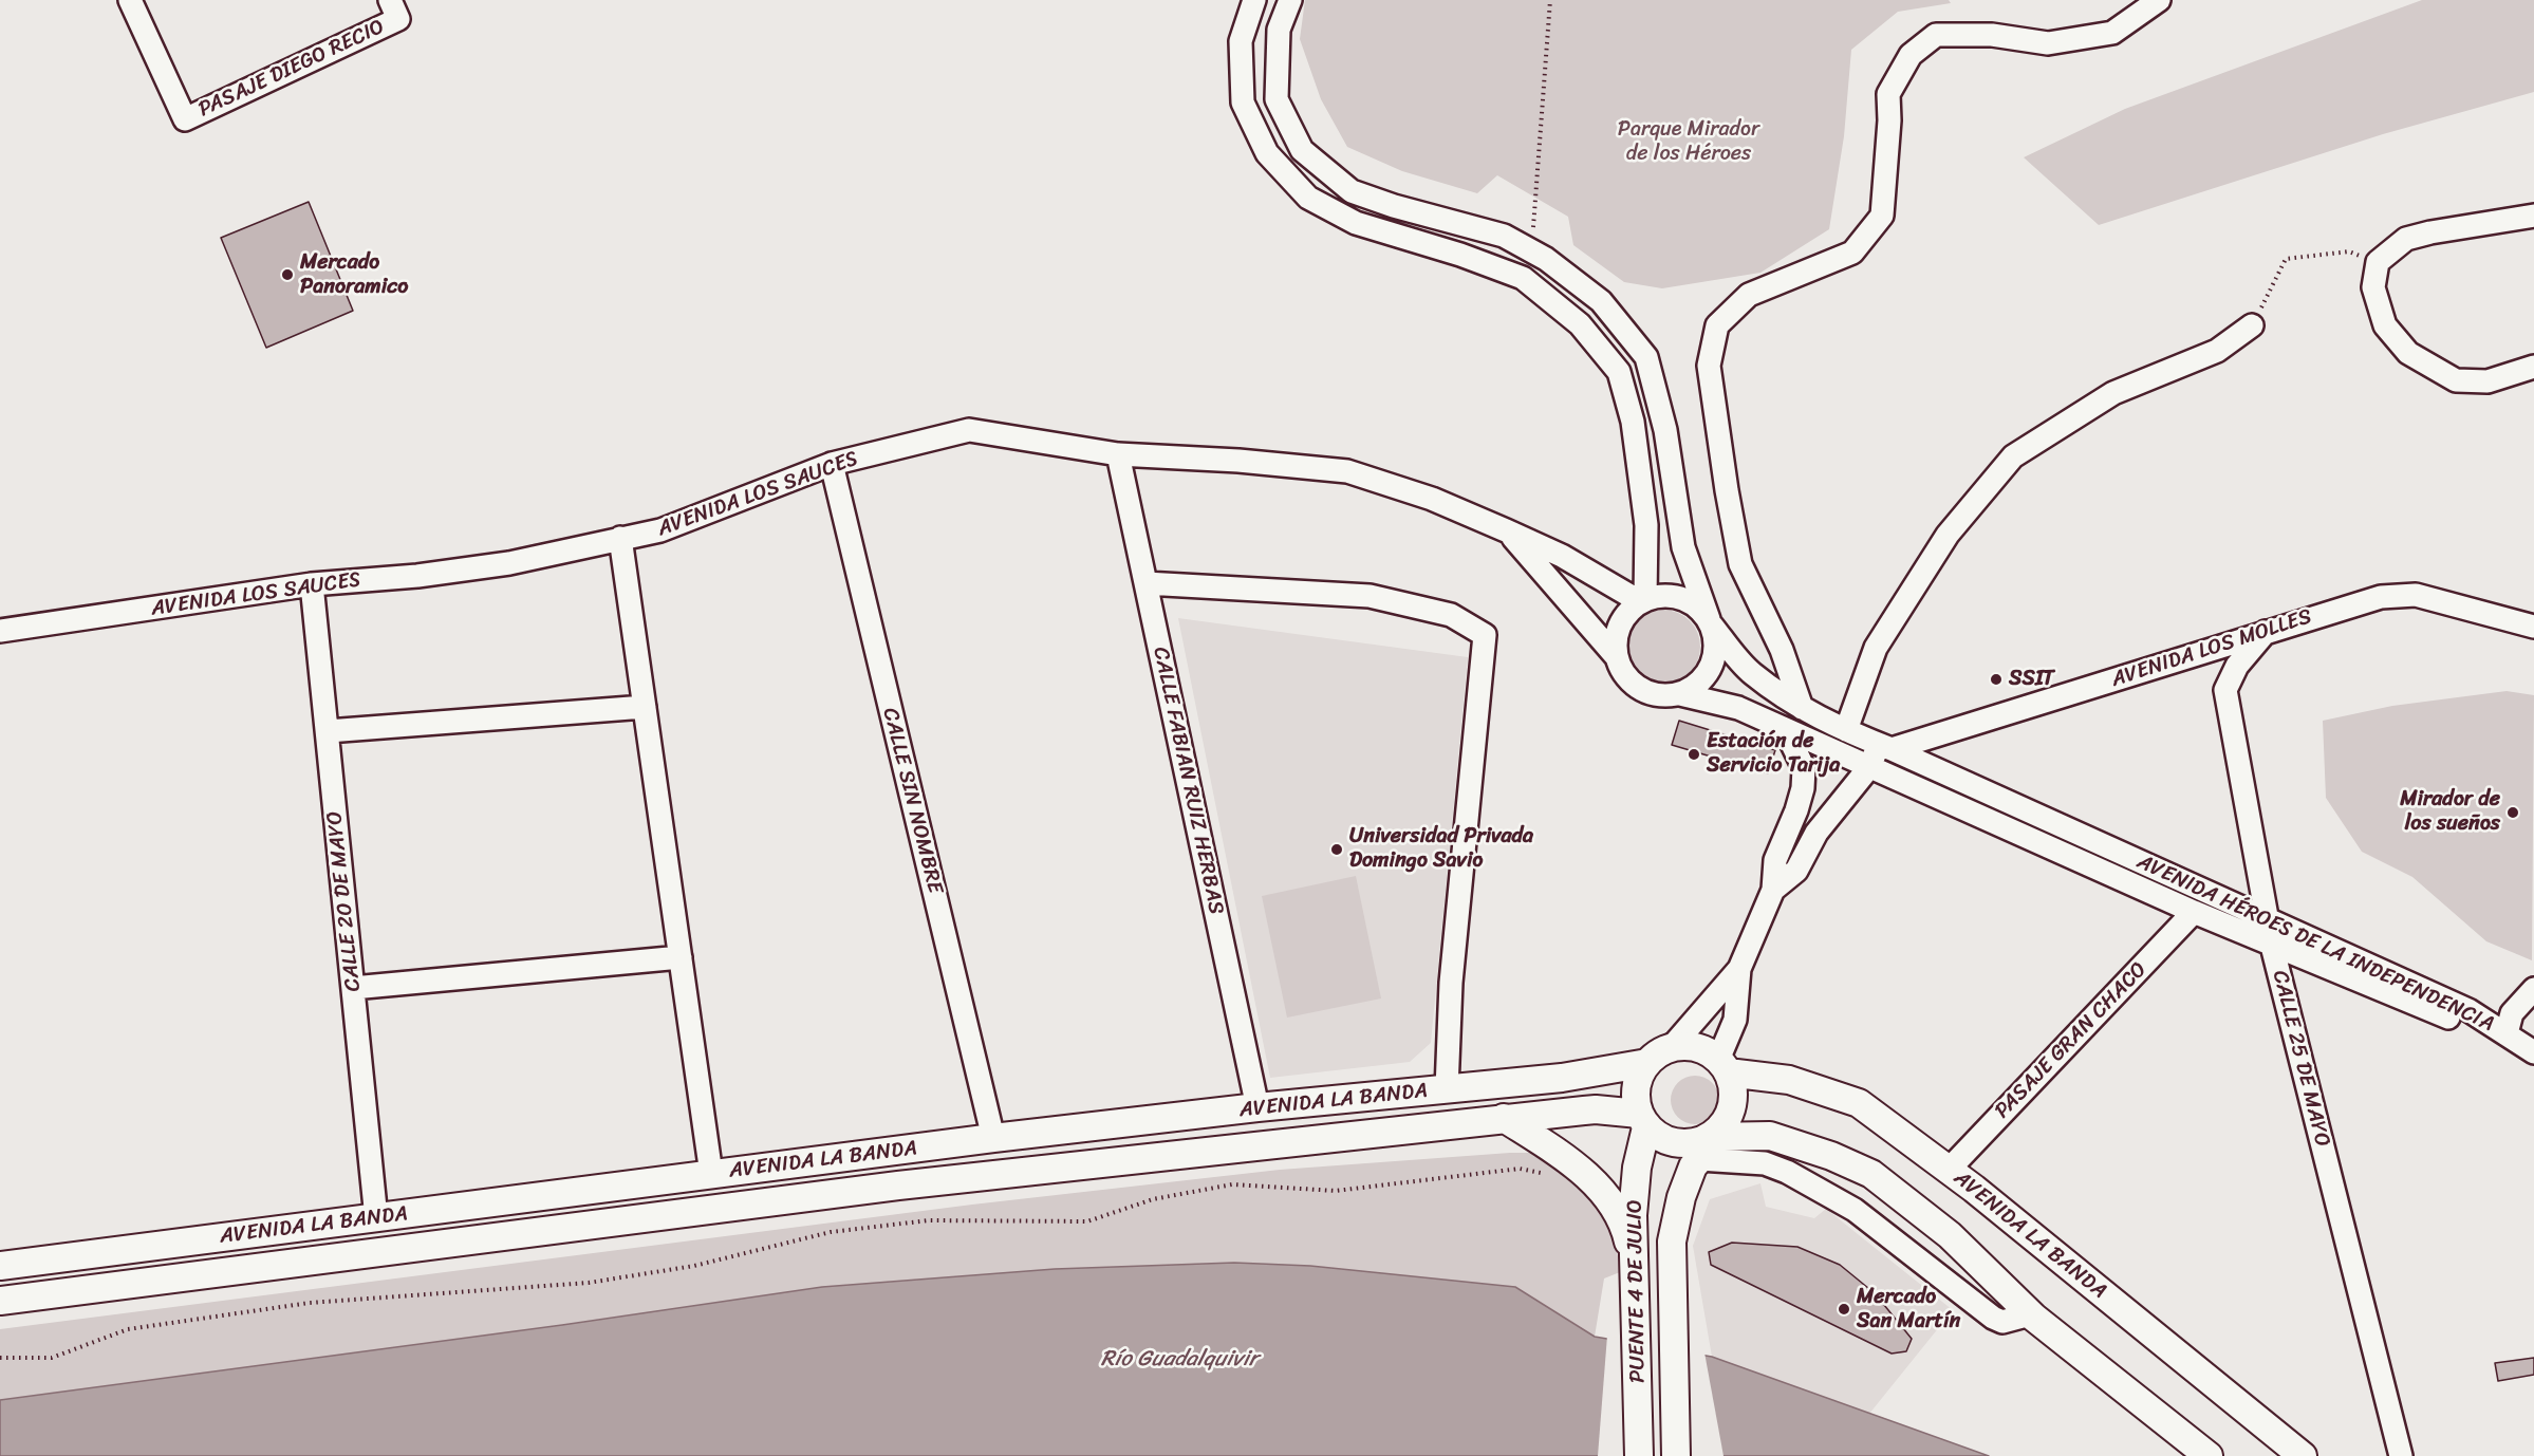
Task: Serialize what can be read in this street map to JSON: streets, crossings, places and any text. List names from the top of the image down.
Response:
{
  "streets": {
    "main road": ["AVENIDA LA BANDA", "PUENTE 4 DE JULIO"],
    "street": [
      "PASAJE DIEGO RECIO",
      "AVENIDA LOS SAUCES",
      "AVENIDA LOS MOLLES",
      "CALLE FABIAN RUIZ HERBAS",
      "CALLE SIN NOMBRE",
      "CALLE 20 DE MAYO",
      "AVENIDA HÉROES DE LA INDEPENDENCIA",
      "PASAJE GRAN CHACO",
      "CALLE 25 DE MAYO"
    ]
  },
  "crossings": [
    ["AVENIDA LOS SAUCES", "CALLE FABIAN RUIZ HERBAS"],
    ["AVENIDA LOS SAUCES", "CALLE SIN NOMBRE"],
    ["AVENIDA LOS SAUCES", "CALLE 20 DE MAYO"],
    ["AVENIDA LOS SAUCES", "AVENIDA HÉROES DE LA INDEPENDENCIA"],
    ["AVENIDA LOS MOLLES", "AVENIDA HÉROES DE LA INDEPENDENCIA"],
    ["CALLE FABIAN RUIZ HERBAS", "AVENIDA LA BANDA"],
    ["CALLE SIN NOMBRE", "AVENIDA LA BANDA"],
    ["CALLE 20 DE MAYO", "AVENIDA LA BANDA"],
    ["AVENIDA HÉROES DE LA INDEPENDENCIA", "PASAJE GRAN CHACO"],
    ["AVENIDA HÉROES DE LA INDEPENDENCIA", "CALLE 25 DE MAYO"],
    ["PASAJE GRAN CHACO", "AVENIDA LA BANDA"],
    ["AVENIDA LA BANDA", "PUENTE 4 DE JULIO"]
  ],
  "water": ["Río Guadalquivir"],
  "parks": ["Parque Mirador de los Héroes"],
  "places": [
    "Mercado Panoramico",
    "SSIT",
    "Estación de Servicio Tarija",
    "Mirador de los sueños",
    "Universidad Privada Domingo Savio",
    "Mercado San Martín"
  ]
}
